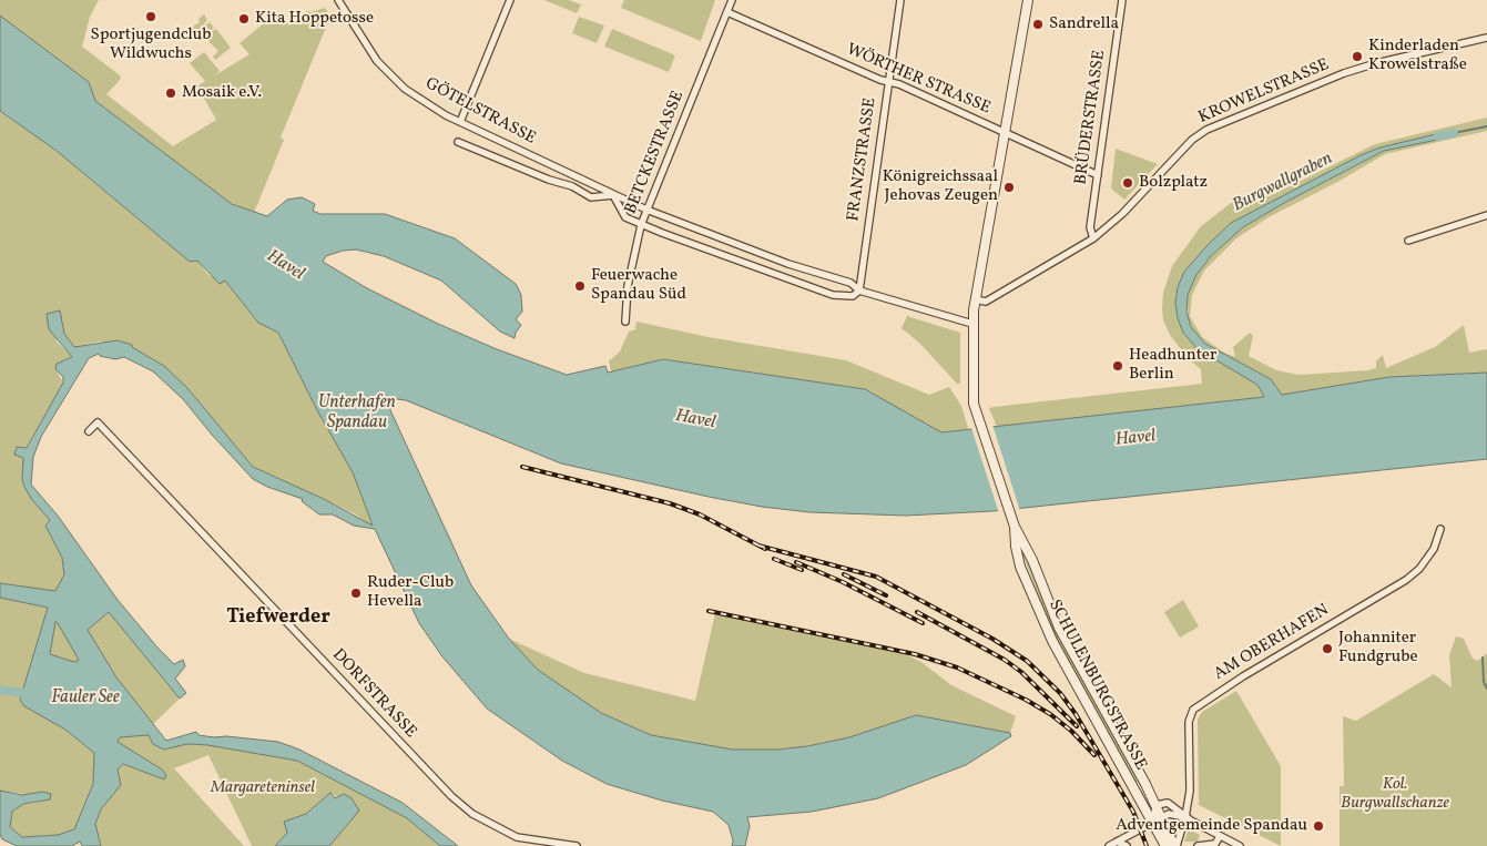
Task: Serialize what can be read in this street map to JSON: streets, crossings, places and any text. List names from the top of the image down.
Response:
{
  "streets": {
    "street": [
      "WÖRTHER STRASSE",
      "KROWELSTRASSE",
      "GÖTELSTRASSE",
      "BRÜDERSTRASSE",
      "BETCKESTRASSE",
      "FRANZSTRASSE",
      "AM OBERHAFEN",
      "SCHULENBURGSTRASSE",
      "DORFSTRASSE"
    ]
  },
  "crossings": [
    ["WÖRTHER STRASSE", "BRÜDERSTRASSE"],
    ["WÖRTHER STRASSE", "BETCKESTRASSE"],
    ["WÖRTHER STRASSE", "FRANZSTRASSE"],
    ["KROWELSTRASSE", "BRÜDERSTRASSE"],
    ["GÖTELSTRASSE", "BETCKESTRASSE"],
    ["GÖTELSTRASSE", "FRANZSTRASSE"]
  ],
  "districts": ["Tiefwerder"],
  "water": [
    "Burgwallgraben",
    "Havel",
    "Unterhafen Spandau",
    "Fauler See"
  ],
  "parks": ["Kol. Burgwallschanze", "Margareteninsel"],
  "places": [
    "Sportjugendclub Wildwuchs",
    "Kita Hoppetosse",
    "Sandrella",
    "Kinderladen Krowelstraße",
    "Mosaik e.V.",
    "Bolzplatz",
    "Königreichssaal Jehovas Zeugen",
    "Feuerwache Spandau Süd",
    "Headhunter Berlin",
    "Ruder-Club Hevella",
    "Johanniter Fundgrube",
    "Adventgemeinde Spandau"
  ]
}
